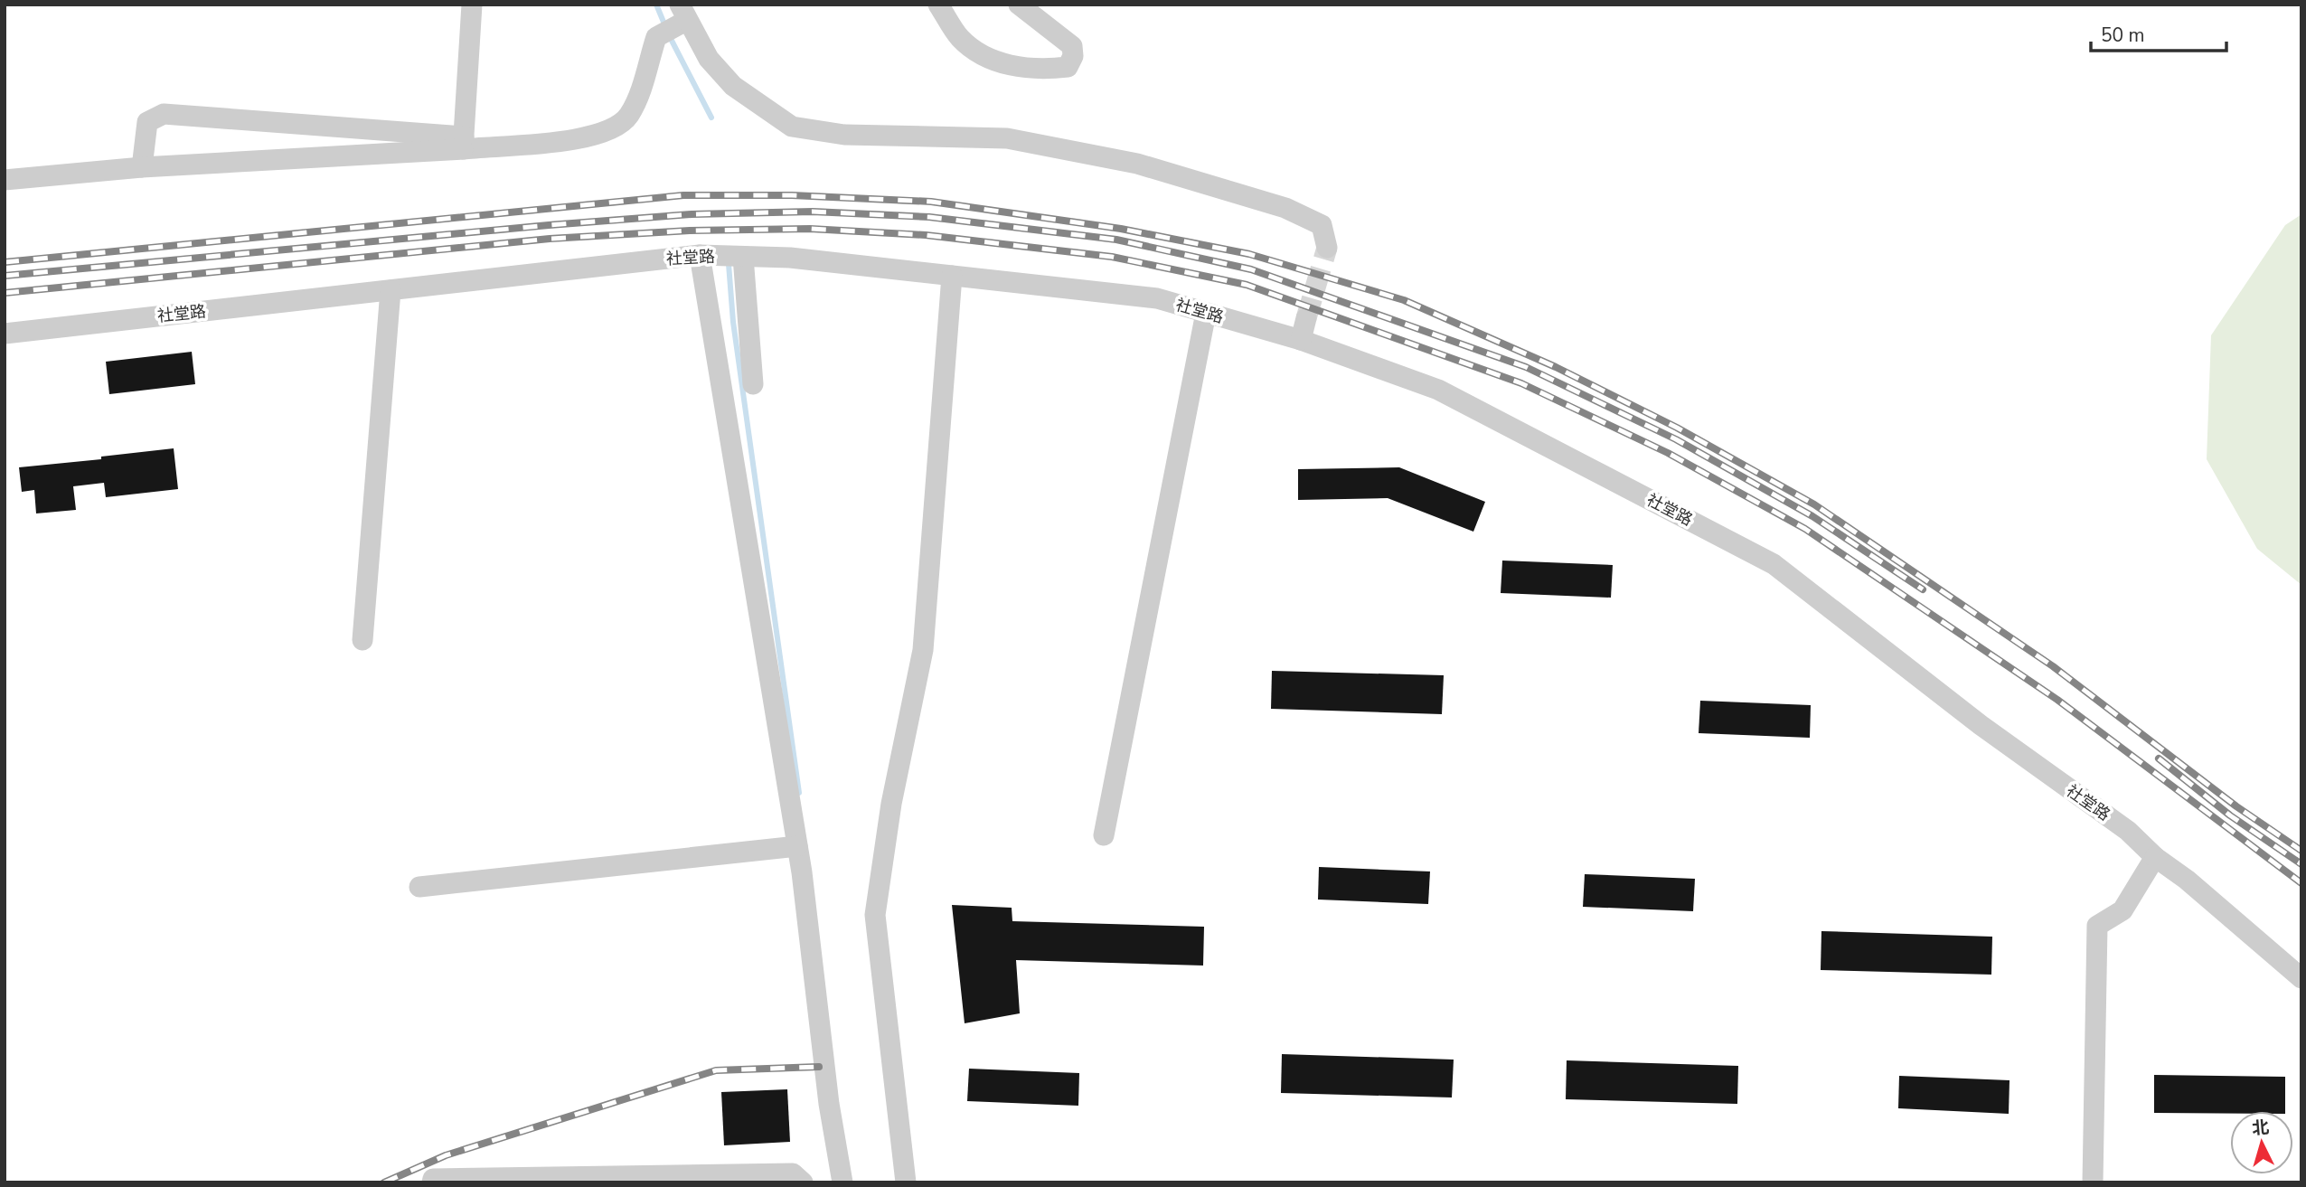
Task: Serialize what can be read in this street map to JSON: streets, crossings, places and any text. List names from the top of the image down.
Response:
{
  "streets": {
    "street": ["社堂路"]
  },
  "scale_bar": "50 m",
  "north": "top"
}
